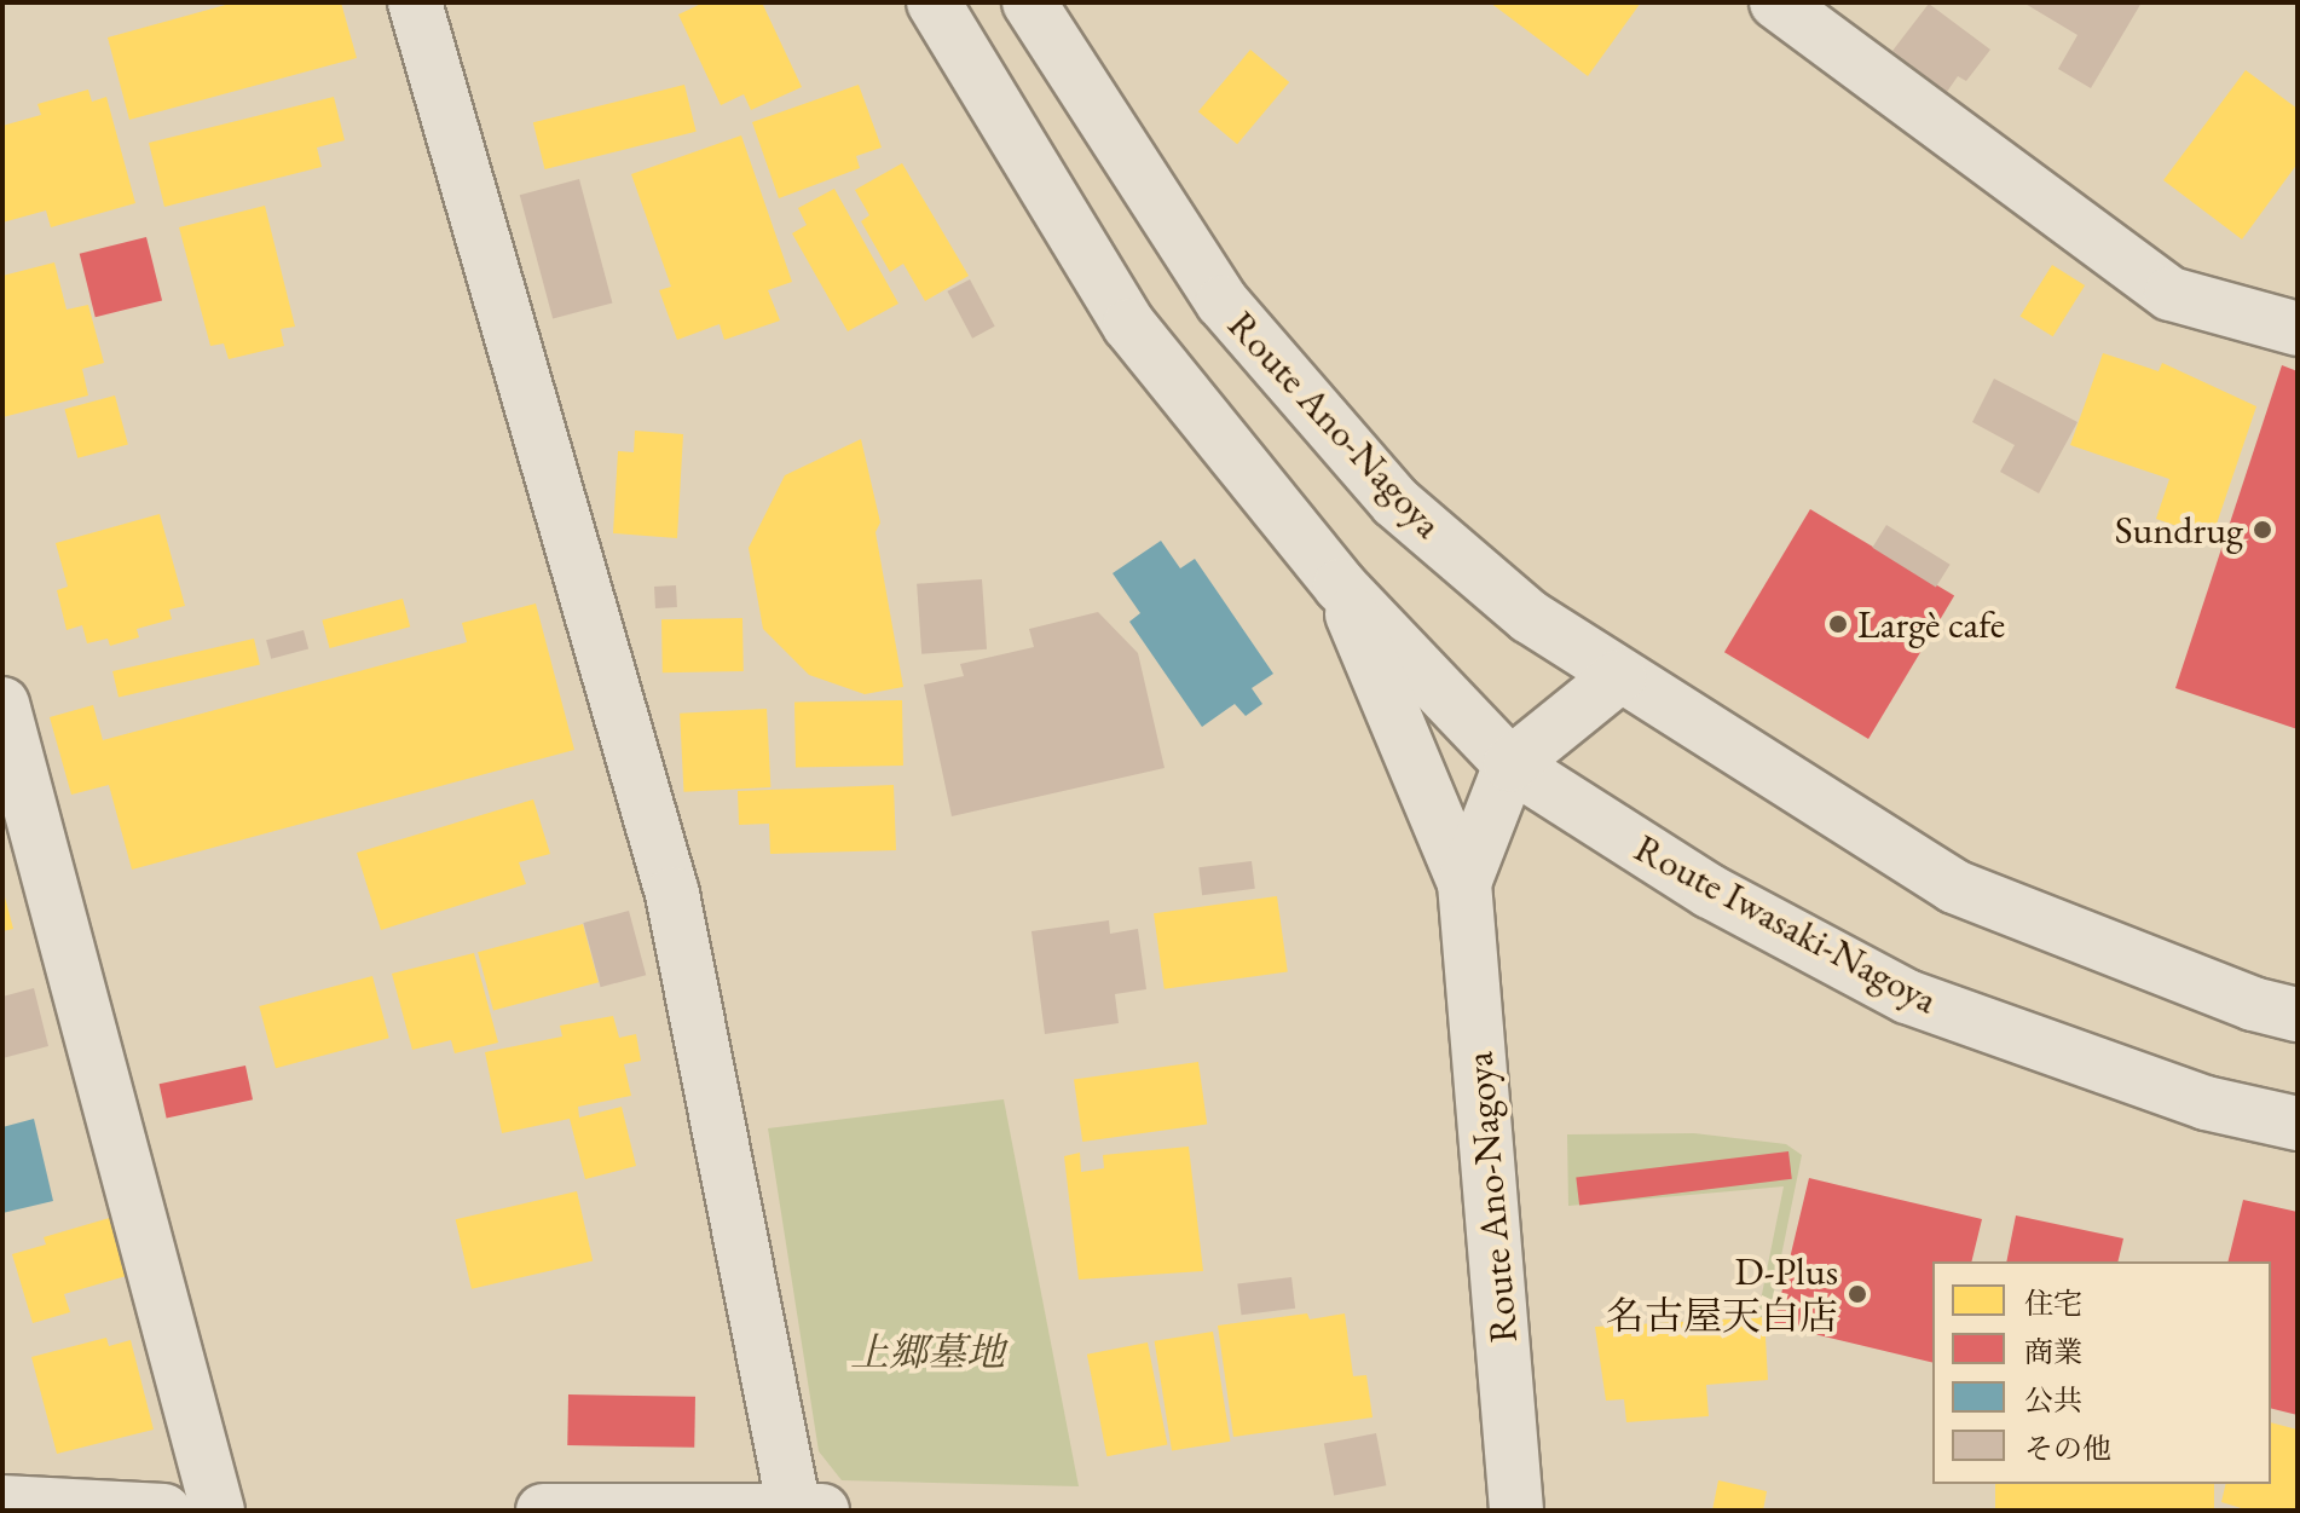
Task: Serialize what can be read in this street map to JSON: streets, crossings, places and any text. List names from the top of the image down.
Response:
{
  "streets": {
    "main road": ["Route Ano-Nagoya", "Route Iwasaki-Nagoya"]
  },
  "crossings": [
    ["Route Ano-Nagoya", "Route Iwasaki-Nagoya"]
  ],
  "parks": ["上郷墓地"],
  "places": ["Sundrug", "Largè cafe", "D-Plus 名古屋天白店"],
  "legend": [
    "住宅",
    "商業",
    "公共",
    "その他"
  ]
}
